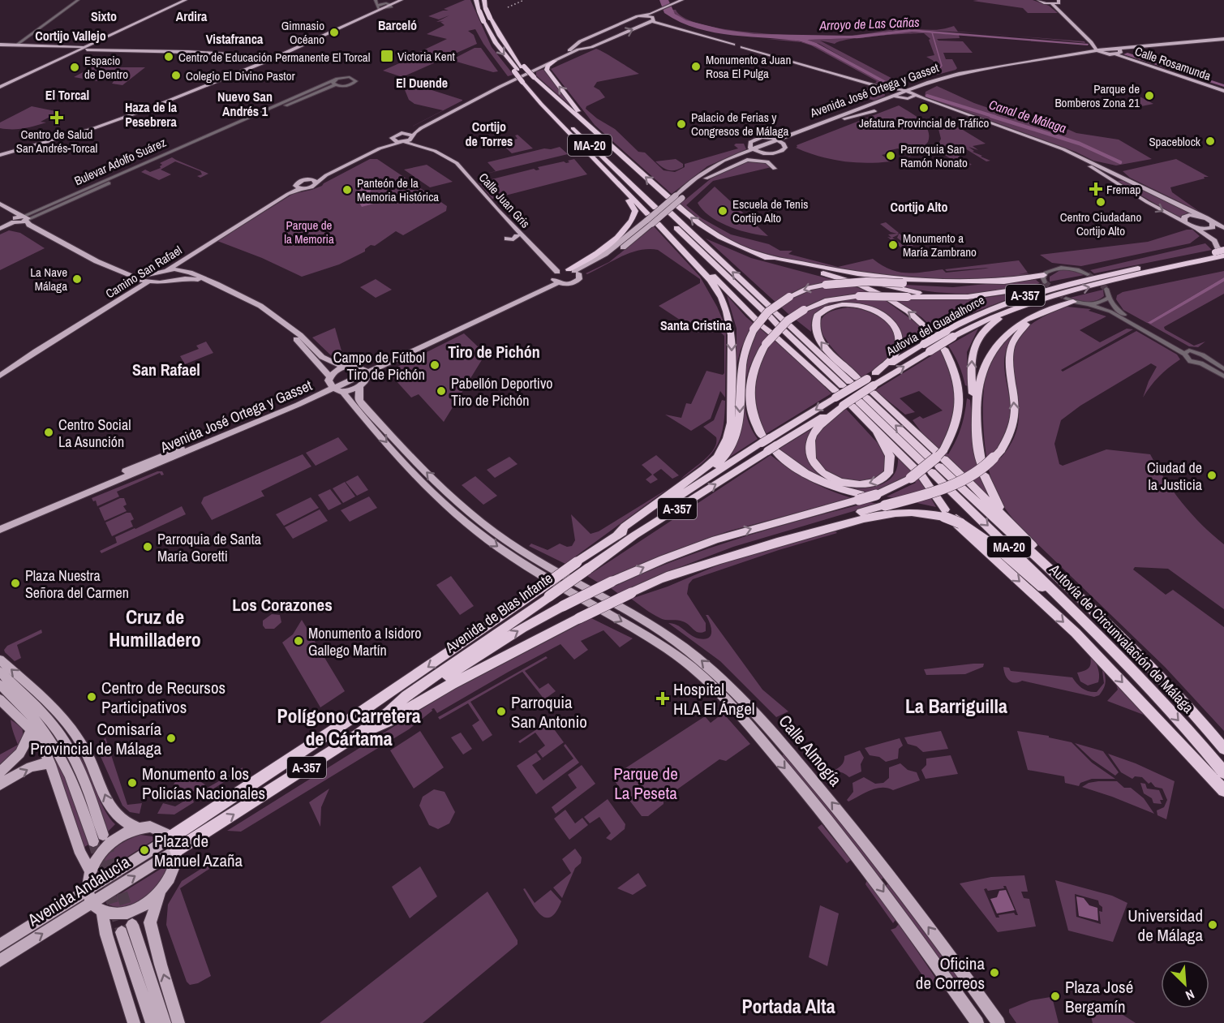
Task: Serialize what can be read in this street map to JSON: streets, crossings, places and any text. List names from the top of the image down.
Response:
{
  "streets": {
    "highway": [
      "MA-20",
      "A-357",
      "Autovía del Guadalhorce",
      "Avenida de Blas Infante",
      "Autovía de Circunvalación de Málaga"
    ],
    "main road": [
      "Calle Rosamunda",
      "Avenida José Ortega y Gasset",
      "Bulevar Adolfo Suárez",
      "Calle Juan Gris",
      "Camino San Rafael",
      "Calle Almogía",
      "Avenida Andalucía"
    ]
  },
  "crossings": [
    ["Avenida José Ortega y Gasset", "Calle Juan Gris"],
    ["Autovía del Guadalhorce", "Avenida de Blas Infante"],
    ["Autovía del Guadalhorce", "Autovía de Circunvalación de Málaga"],
    ["Avenida de Blas Infante", "Autovía de Circunvalación de Málaga"],
    ["Avenida de Blas Infante", "Avenida Andalucía"]
  ],
  "districts": [
    "Sixto",
    "Ardira",
    "Barceló",
    "Cortijo Vallejo",
    "Vistafranca",
    "El Duende",
    "El Torcal",
    "Nuevo San Andrés 1",
    "Haza de la Pesebrera",
    "Cortijo de Torres",
    "Cortijo Alto",
    "Santa Cristina",
    "Tiro de Pichón",
    "San Rafael",
    "Los Corazones",
    "Cruz de Humilladero",
    "La Barriguilla",
    "Polígono Carretera de Cártama",
    "Portada Alta"
  ],
  "water": ["Arroyo de Las Cañas", "Canal de Málaga"],
  "parks": ["Parque de la Memoria", "Parque de La Peseta"],
  "places": {
    "other": [
      "Gimnasio Océano",
      "Centro de Educación Permanente El Torcal",
      "Monumento a Juan Rosa El Pulga",
      "Espacio de Dentro",
      "Colegio El Divino Pastor",
      "Parque de Bomberos Zona 21",
      "Jefatura Provincial de Tráfico",
      "Palacio de Ferias y Congresos de Málaga",
      "Spaceblock",
      "Parroquia San Ramón Nonato",
      "Panteón de la Memoria Histórica",
      "Centro Ciudadano Cortijo Alto",
      "Escuela de Tenis Cortijo Alto",
      "Monumento a María Zambrano",
      "La Nave Málaga",
      "Campo de Fútbol Tiro de Pichón",
      "Pabellón Deportivo Tiro de Pichón",
      "Centro Social La Asunción",
      "Ciudad de la Justicia",
      "Parroquia de Santa María Goretti",
      "Plaza Nuestra Señora del Carmen",
      "Monumento a Isidoro Gallego Martín",
      "Centro de Recursos Participativos",
      "Parroquia San Antonio",
      "Comisaría Provincial de Málaga",
      "Monumento a los Policías Nacionales",
      "Plaza de Manuel Azaña",
      "Universidad de Málaga",
      "Oficina de Correos",
      "Plaza José Bergamín"
    ],
    "transit": ["Victoria Kent"],
    "health": ["Centro de Salud San Andrés-Torcal", "Fremap", "Hospital HLA El Ángel"]
  },
  "north": "bottom right"
}
